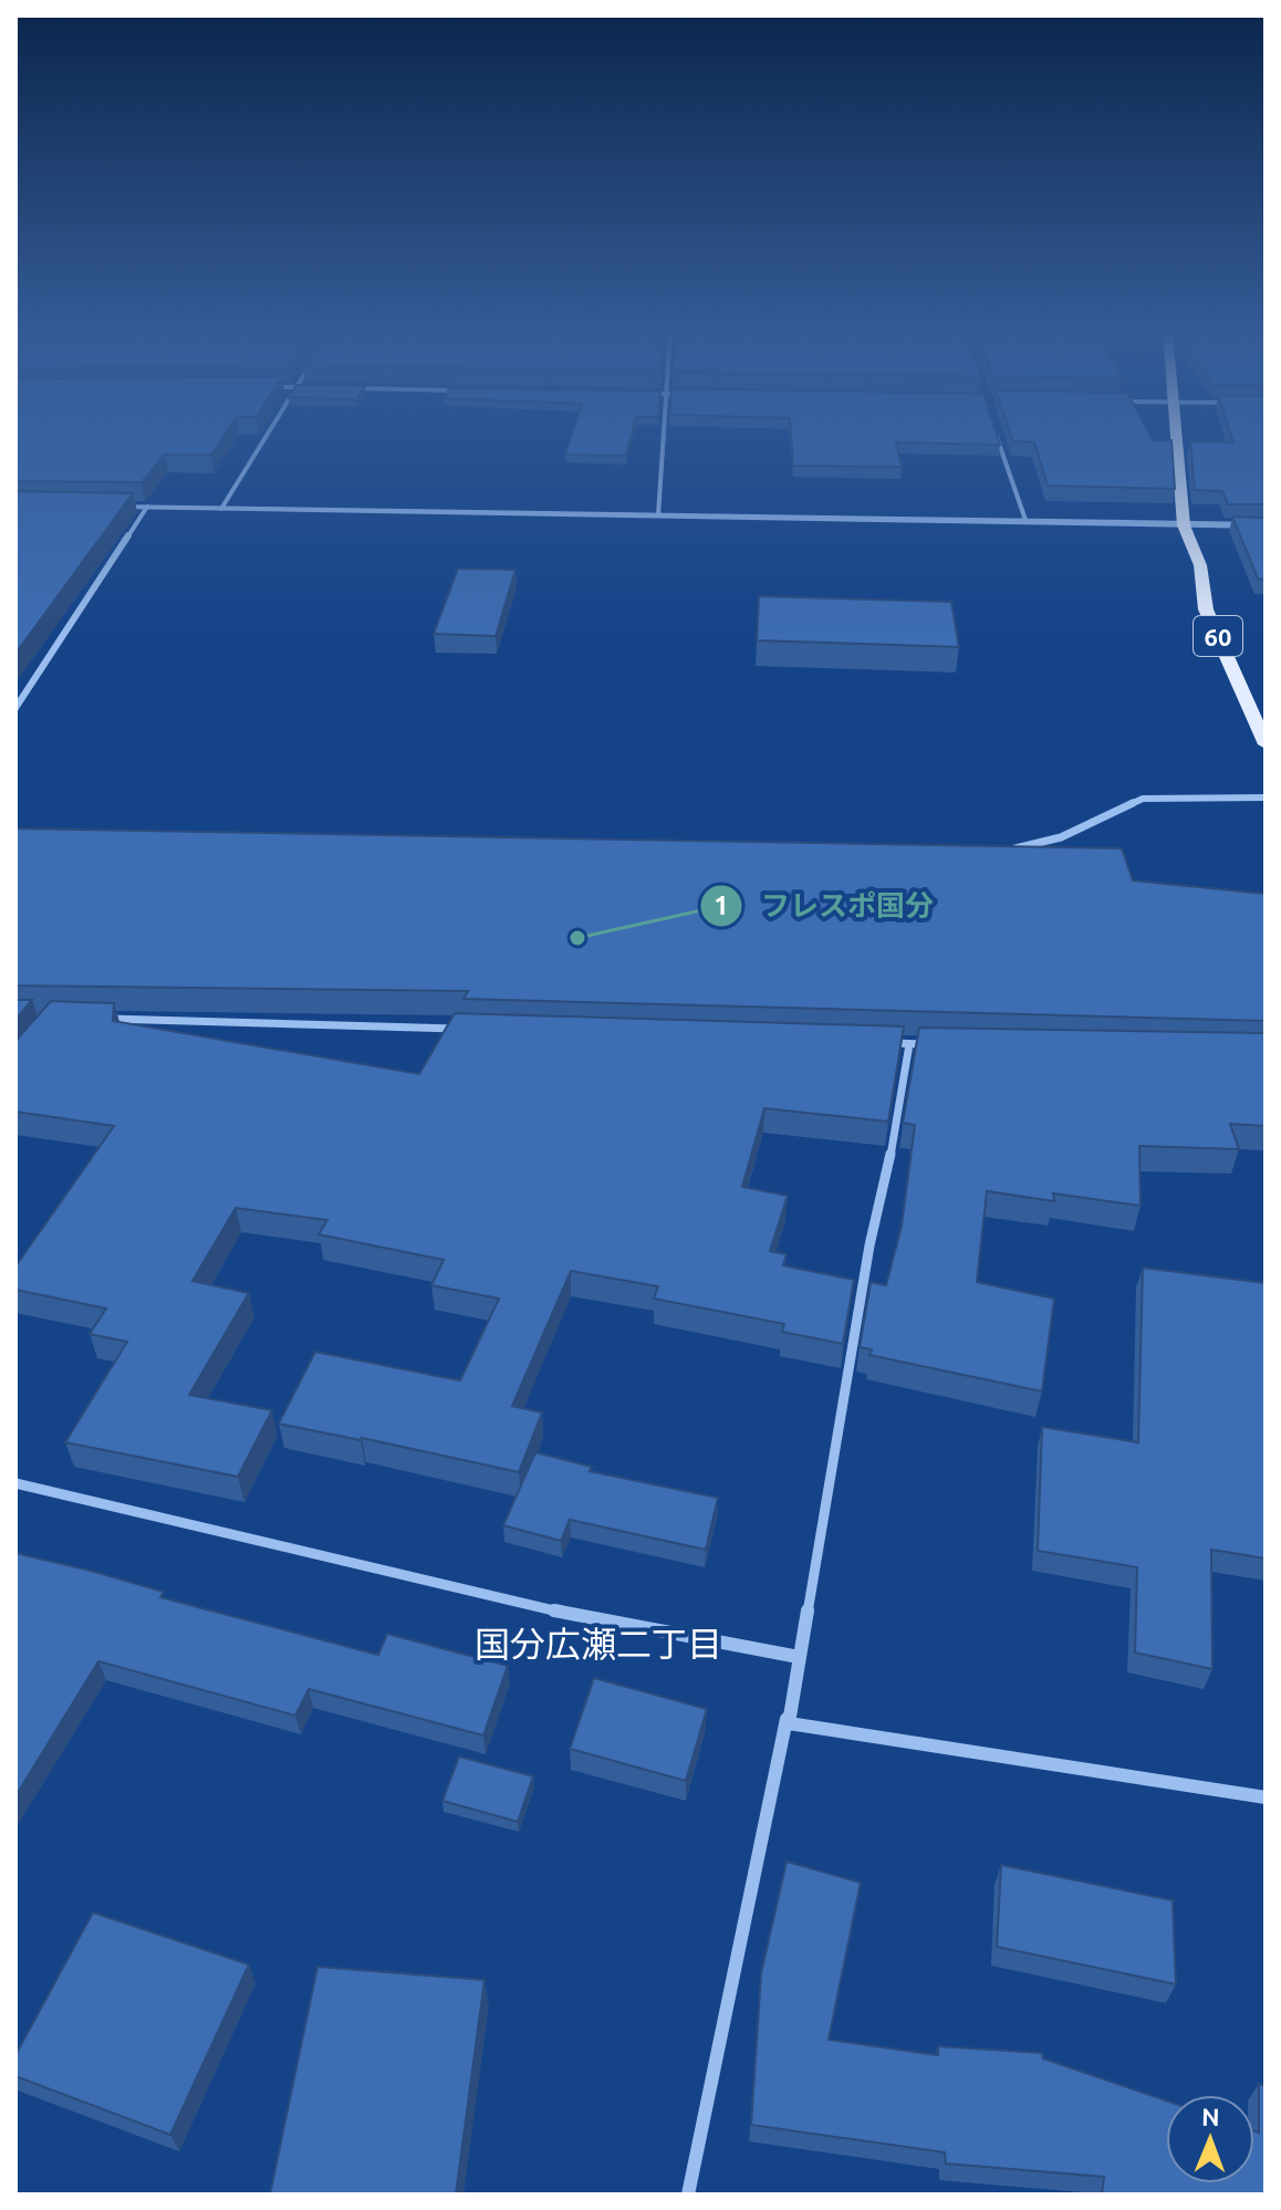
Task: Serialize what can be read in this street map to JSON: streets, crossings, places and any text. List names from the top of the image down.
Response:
{
  "streets": {
    "main road": ["60"]
  },
  "districts": ["国分広瀬二丁目"],
  "places": ["フレスポ国分"],
  "north": "top"
}
